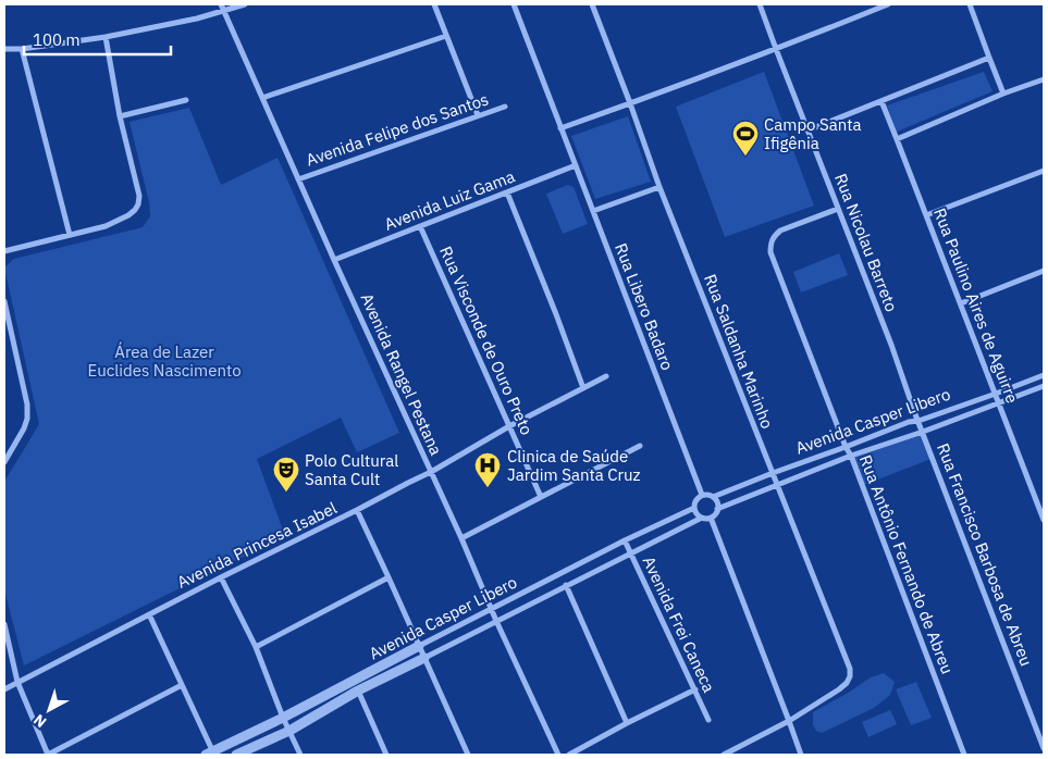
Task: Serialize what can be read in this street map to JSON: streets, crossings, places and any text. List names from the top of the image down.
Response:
{
  "streets": {
    "street": [
      "Avenida Felipe dos Santos",
      "Avenida Luiz Gama",
      "Rua Nicolau Barreto",
      "Rua Paulino Aires de Aguirre",
      "Rua Libero Badaro",
      "Rua Visconde de Ouro Preto",
      "Rua Saldanha Marinho",
      "Avenida Rangel Pestana",
      "Avenida Casper Libero",
      "Avenida Princesa Isabel",
      "Rua Francisco Barbosa de Abreu",
      "Rua Antônio Fernando de Abreu",
      "Avenida Frei Caneca"
    ]
  },
  "crossings": [
    ["Avenida Felipe dos Santos", "Avenida Rangel Pestana"],
    ["Avenida Luiz Gama", "Rua Libero Badaro"],
    ["Avenida Luiz Gama", "Rua Visconde de Ouro Preto"],
    ["Avenida Luiz Gama", "Avenida Rangel Pestana"],
    ["Rua Nicolau Barreto", "Avenida Casper Libero"],
    ["Rua Nicolau Barreto", "Rua Francisco Barbosa de Abreu"],
    ["Rua Nicolau Barreto", "Rua Antônio Fernando de Abreu"],
    ["Rua Paulino Aires de Aguirre", "Avenida Casper Libero"],
    ["Rua Libero Badaro", "Avenida Casper Libero"],
    ["Rua Visconde de Ouro Preto", "Avenida Princesa Isabel"],
    ["Rua Saldanha Marinho", "Avenida Casper Libero"],
    ["Avenida Rangel Pestana", "Avenida Casper Libero"],
    ["Avenida Rangel Pestana", "Avenida Princesa Isabel"],
    ["Avenida Casper Libero", "Rua Francisco Barbosa de Abreu"],
    ["Avenida Casper Libero", "Rua Antônio Fernando de Abreu"],
    ["Avenida Casper Libero", "Avenida Frei Caneca"]
  ],
  "parks": ["Área de Lazer Euclides Nascimento"],
  "places": {
    "sports": ["Campo Santa Ifigênia"],
    "hospital": ["Clinica de Saúde Jardim Santa Cruz"],
    "theatre": ["Polo Cultural Santa Cult"]
  },
  "scale_bar": "100 m",
  "north": "bottom left"
}
